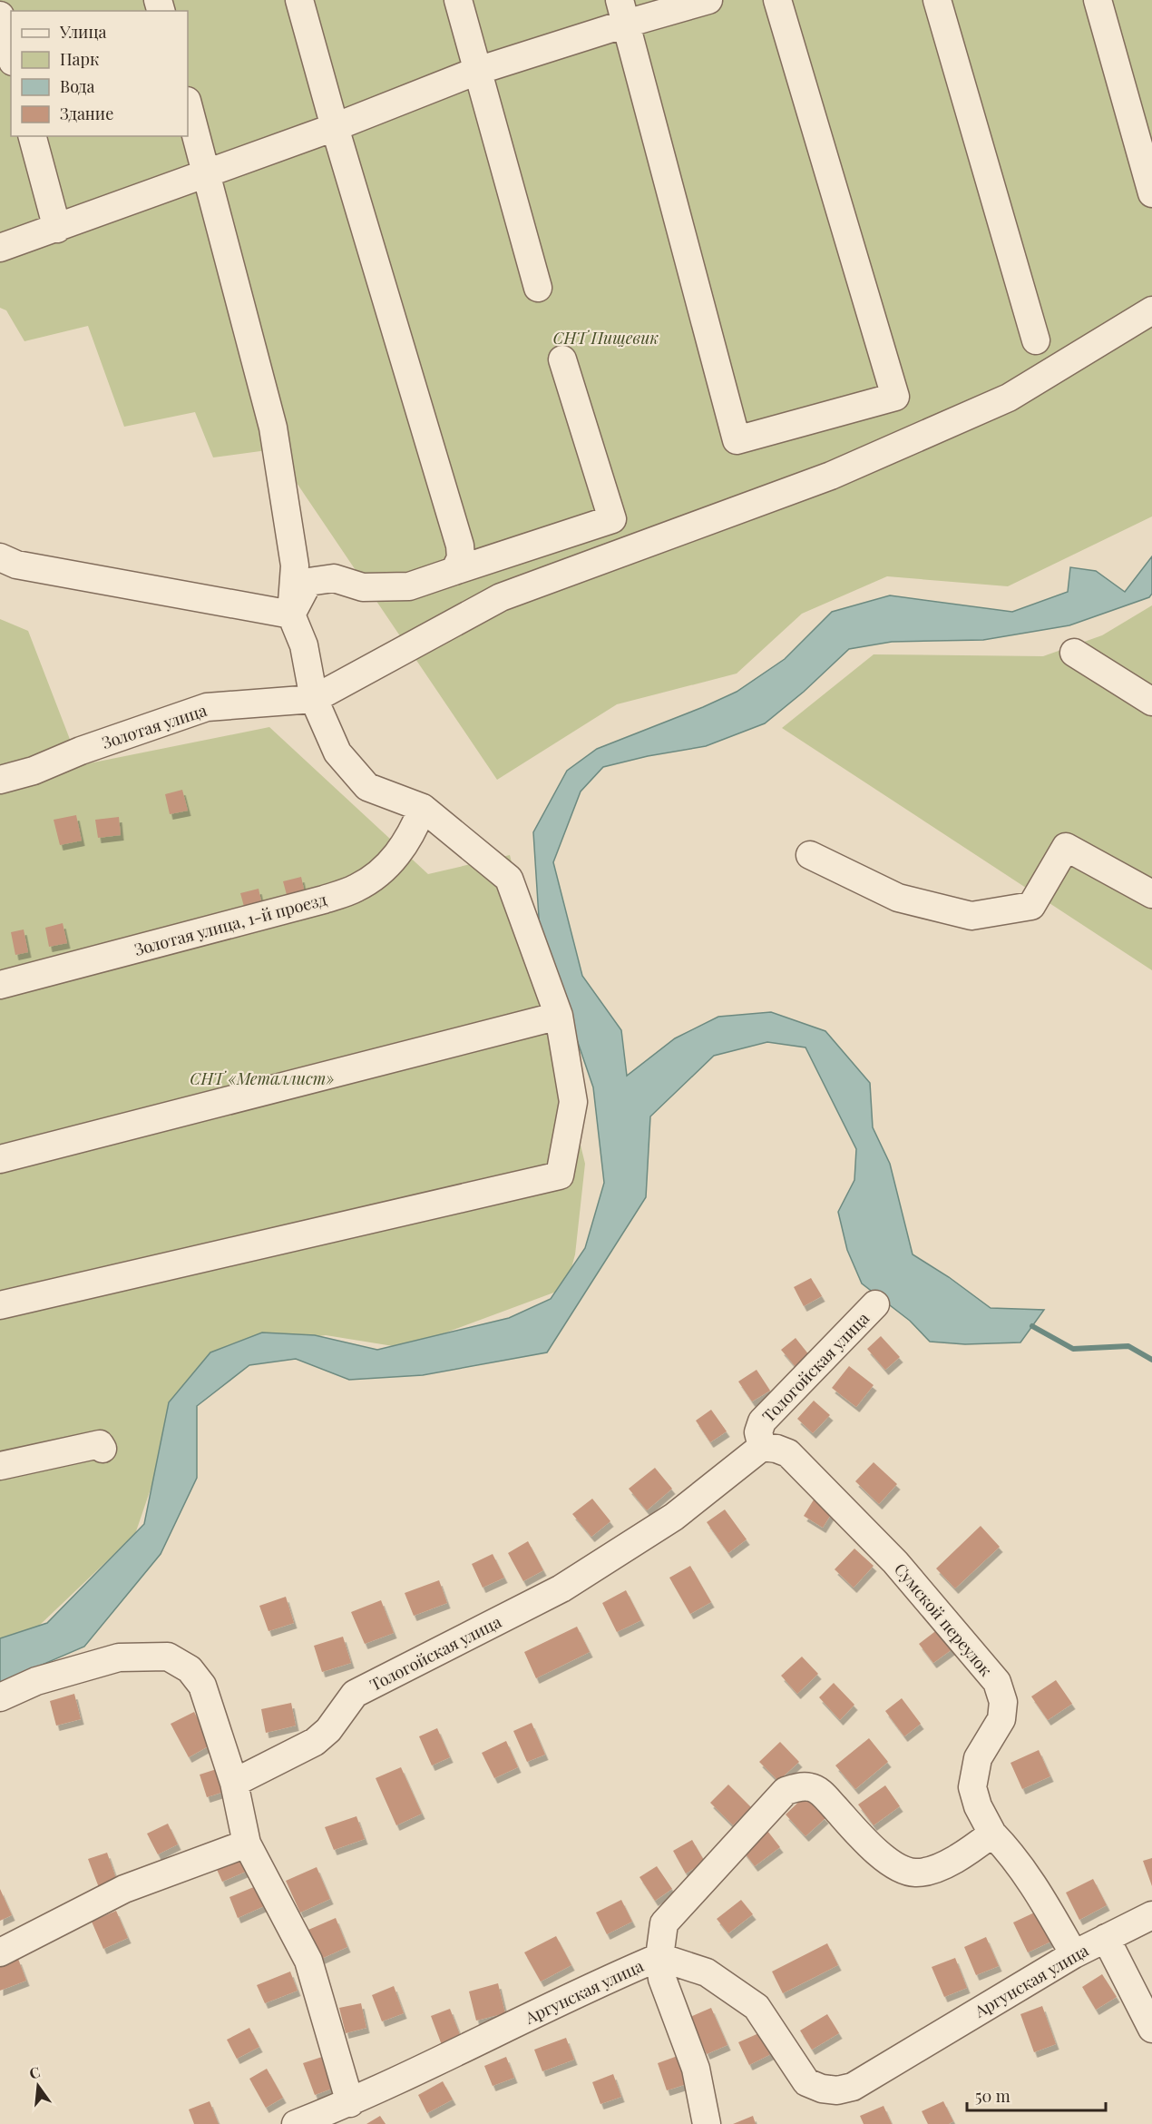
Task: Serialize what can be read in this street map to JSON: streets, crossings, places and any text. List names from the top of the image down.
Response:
{
  "streets": {
    "street": [
      "Золотая улица",
      "Золотая улица, 1-й проезд",
      "Тологойская улица",
      "Сумской переулок",
      "Аргунская улица"
    ]
  },
  "crossings": [
    ["Тологойская улица", "Сумской переулок"],
    ["Сумской переулок", "Аргунская улица"]
  ],
  "parks": ["СНТ Пищевик", "СНТ «Металлист»"],
  "legend": [
    "Улица",
    "Парк",
    "Вода",
    "Здание"
  ],
  "scale_bar": "50 m",
  "north": "top"
}
